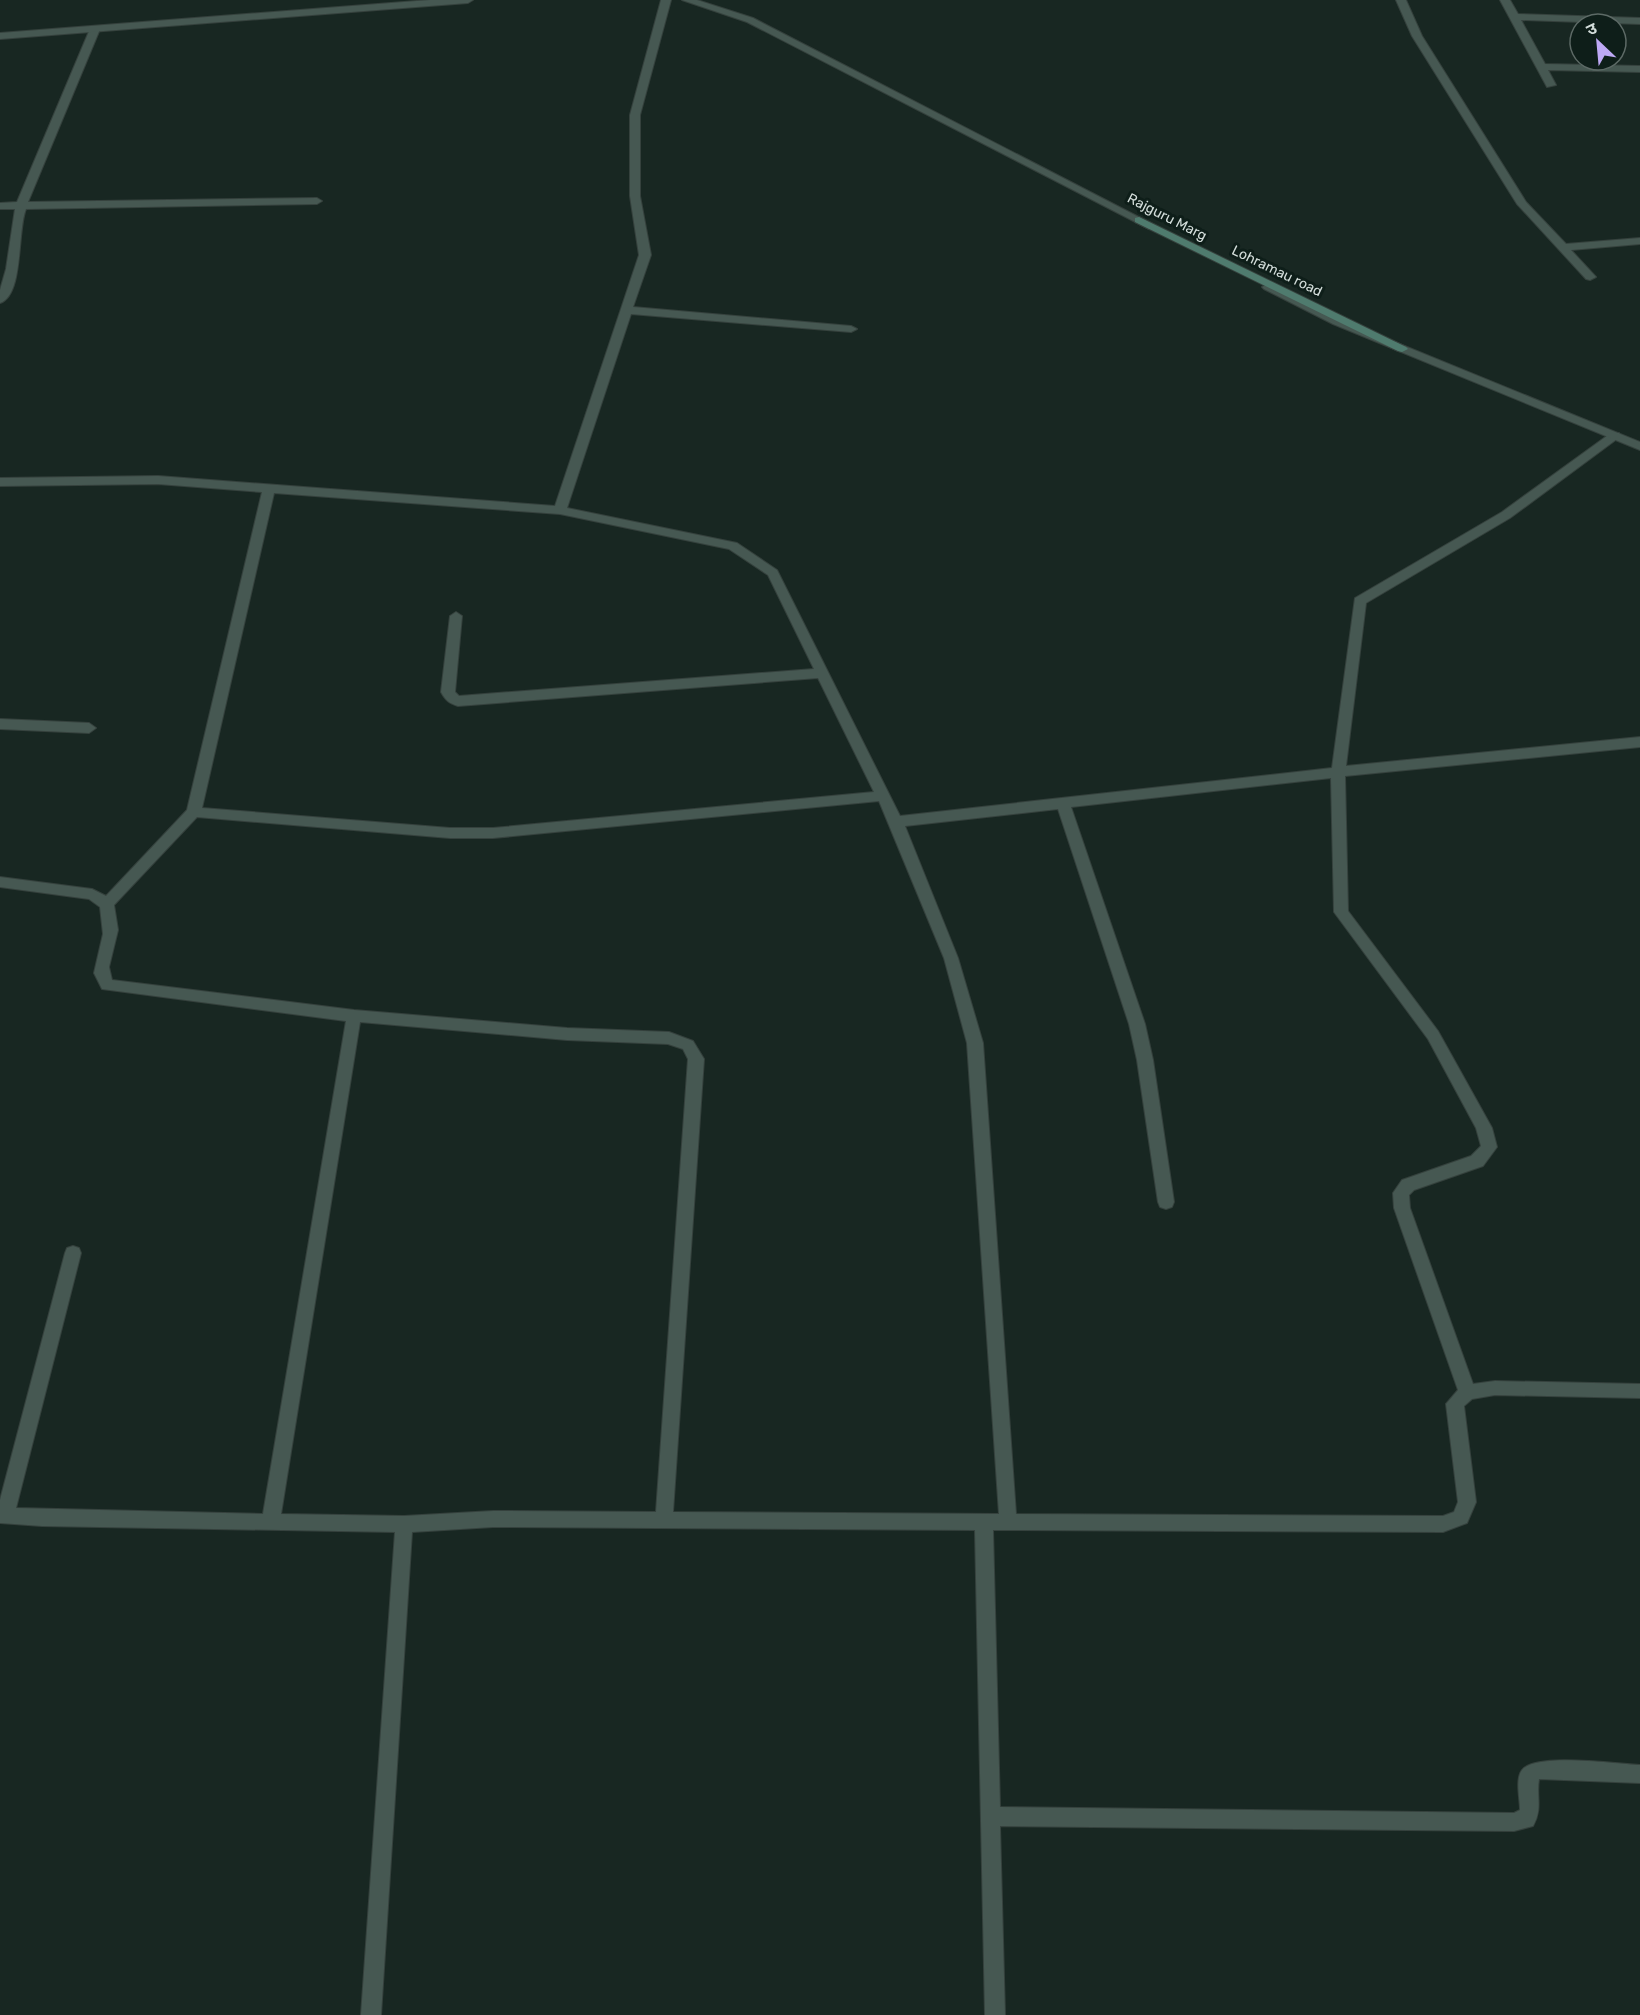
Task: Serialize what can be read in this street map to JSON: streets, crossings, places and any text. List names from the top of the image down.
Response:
{
  "streets": {
    "main road": ["Lohramau road"],
    "street": ["Rajguru Marg"]
  },
  "crossings": [
    ["Rajguru Marg", "Lohramau road"]
  ],
  "north": "top left"
}
